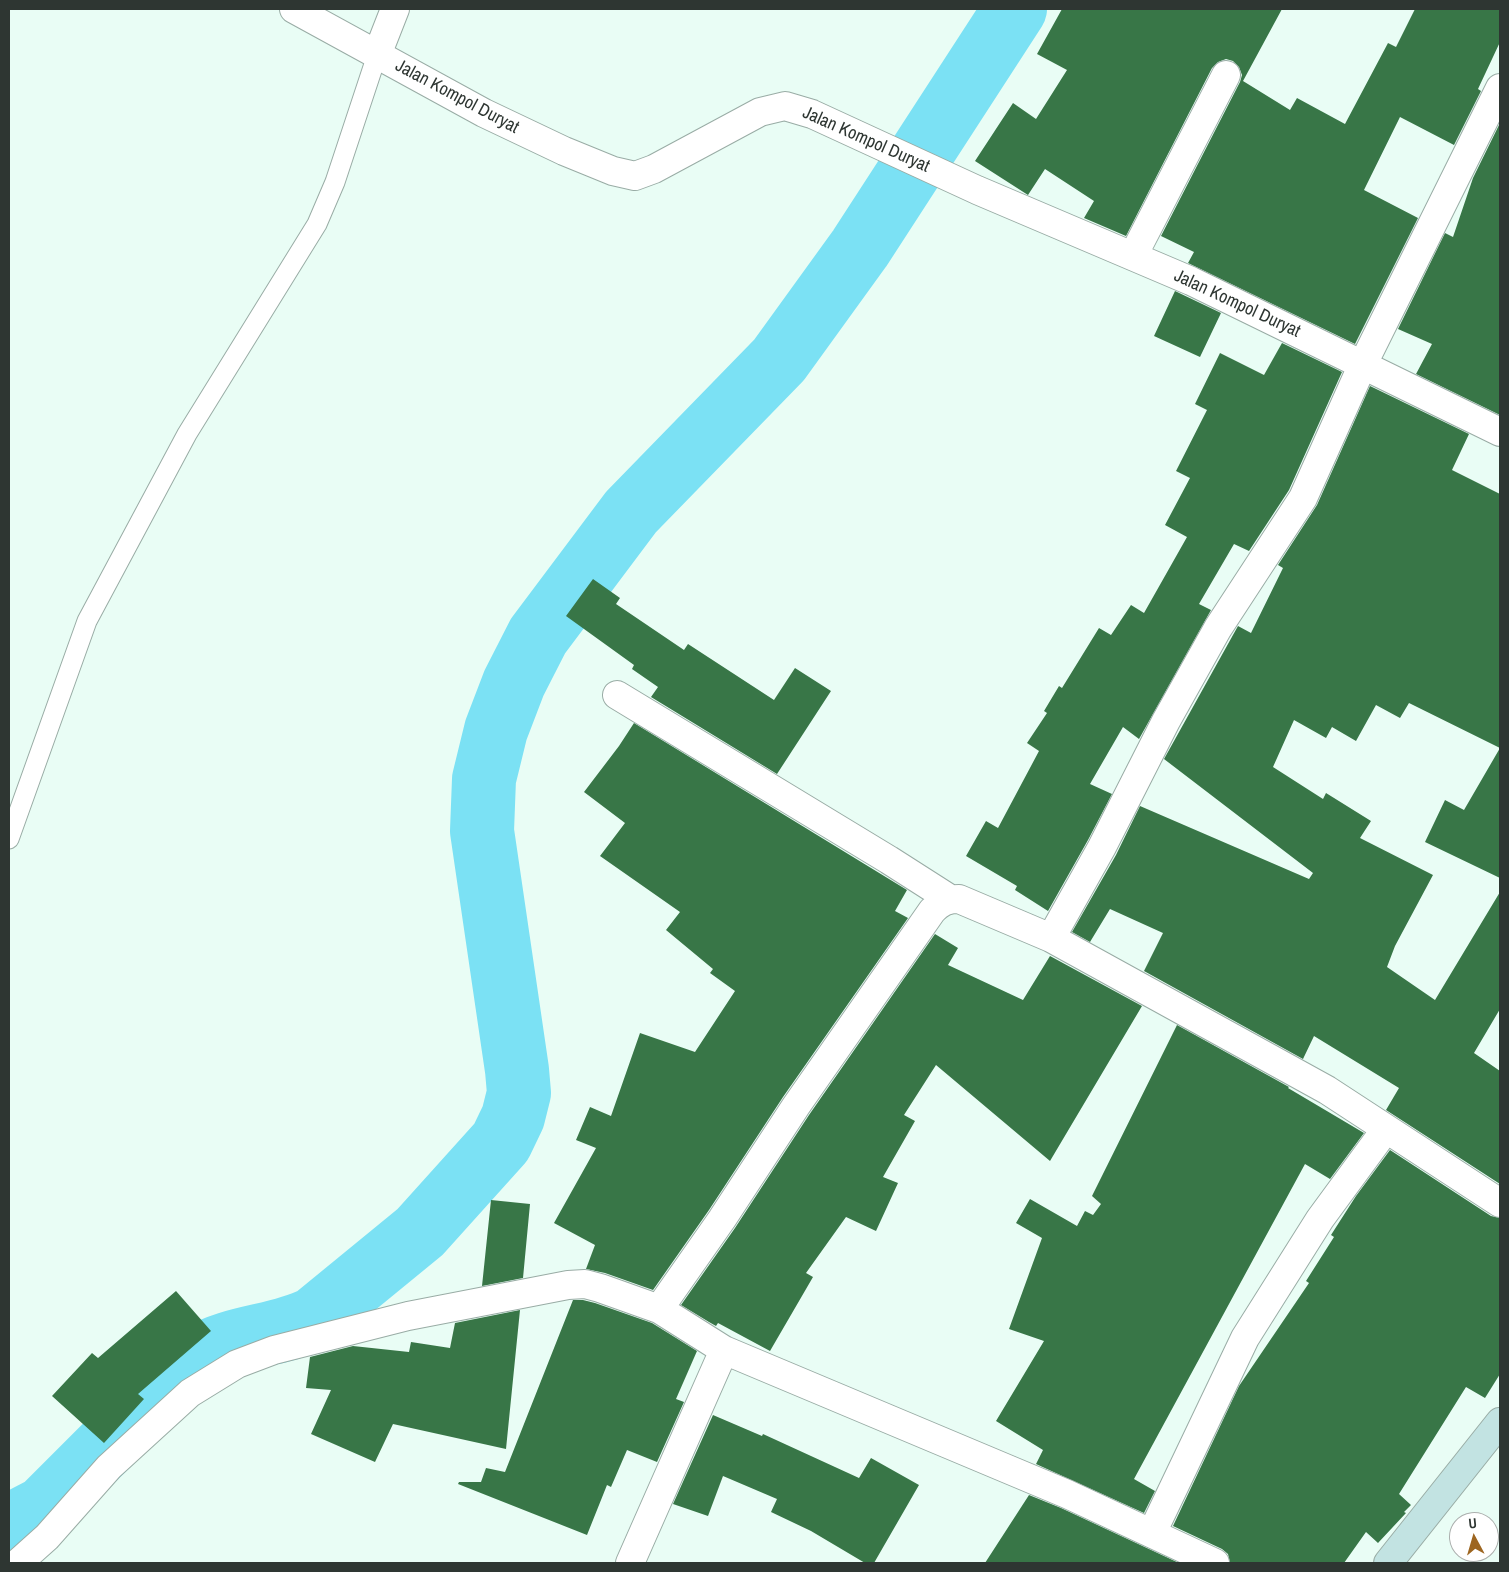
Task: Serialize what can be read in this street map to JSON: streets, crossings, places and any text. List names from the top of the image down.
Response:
{
  "streets": {
    "street": ["Jalan Kompol Duryat"]
  },
  "north": "top"
}
